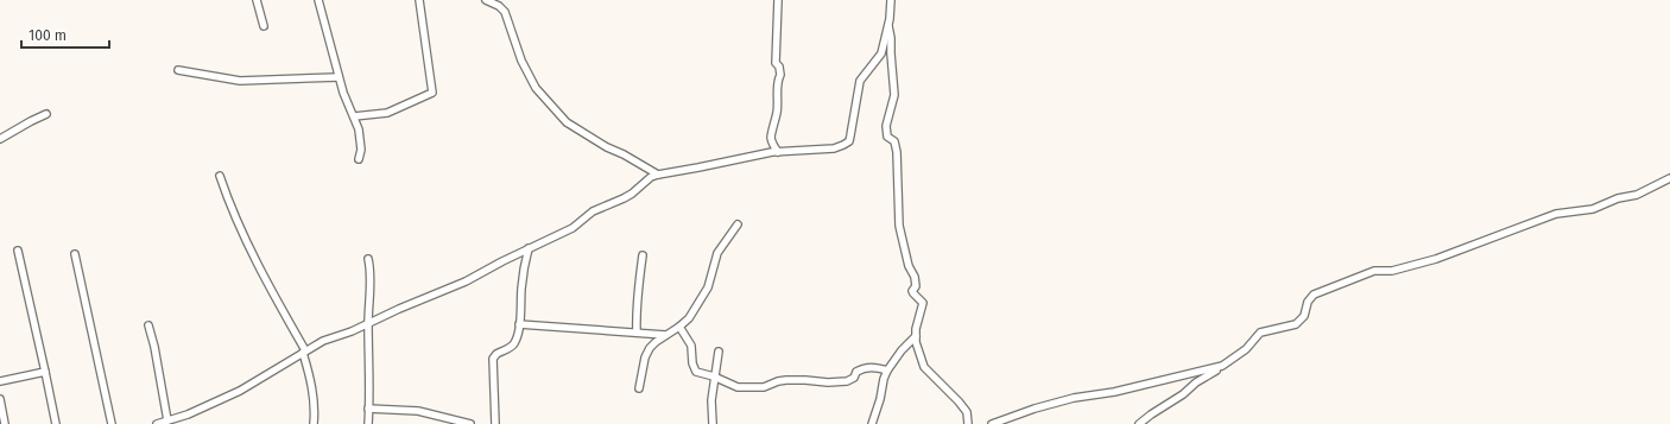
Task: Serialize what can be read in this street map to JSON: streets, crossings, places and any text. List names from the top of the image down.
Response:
{
  "scale_bar": "100 m"
}
